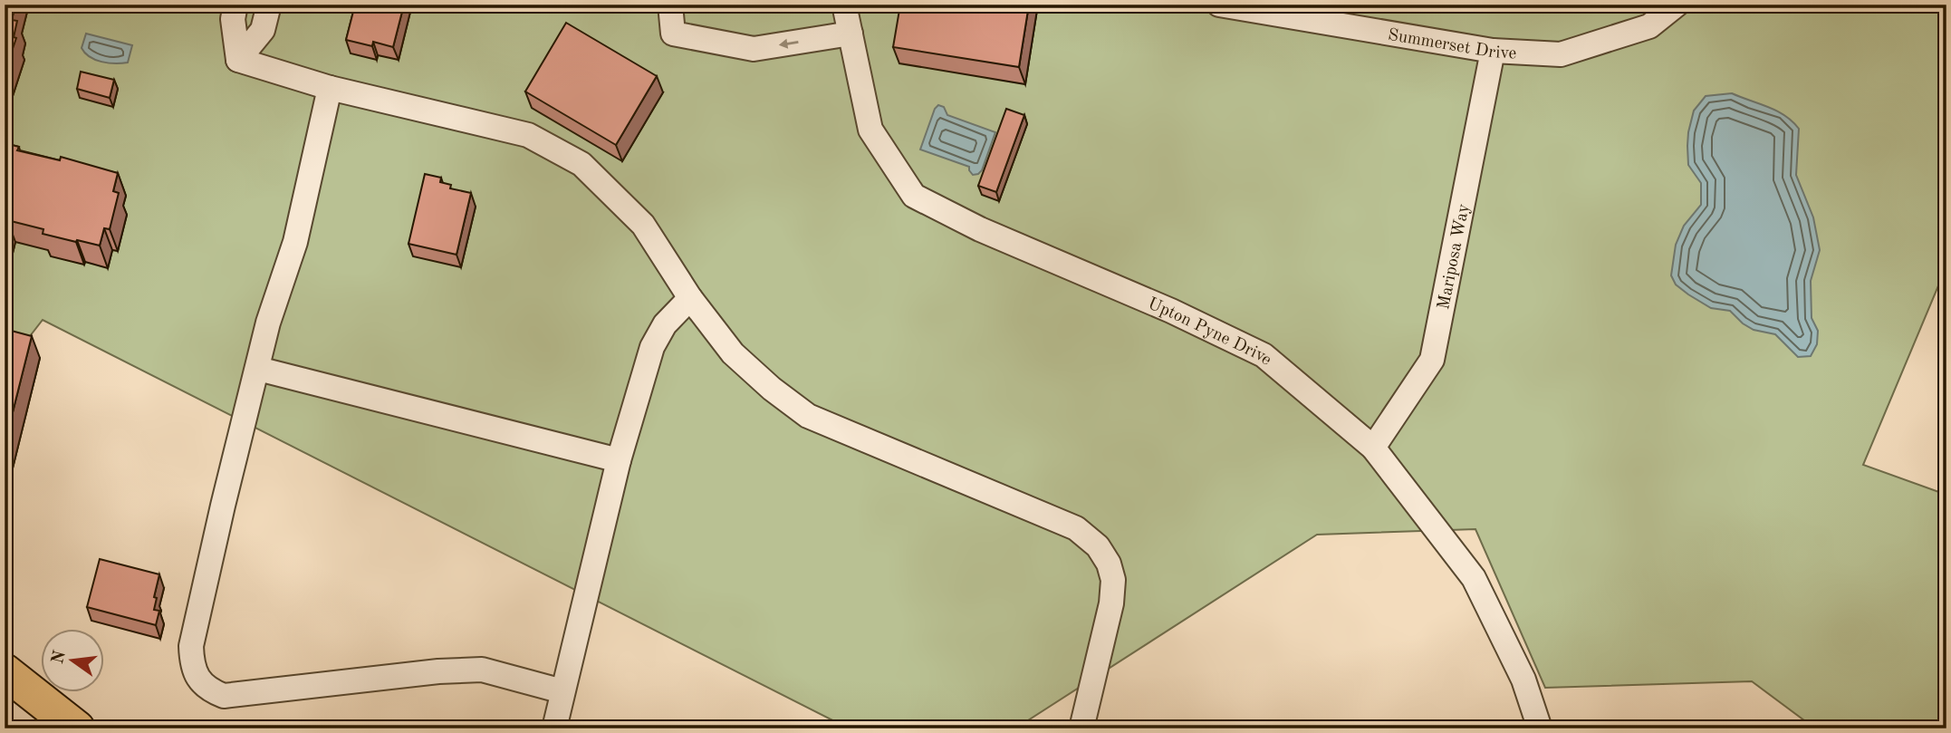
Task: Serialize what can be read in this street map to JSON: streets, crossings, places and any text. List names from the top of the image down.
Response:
{
  "streets": {
    "street": ["Summerset Drive", "Mariposa Way", "Upton Pyne Drive"]
  },
  "crossings": [
    ["Summerset Drive", "Mariposa Way"],
    ["Mariposa Way", "Upton Pyne Drive"]
  ],
  "north": "left"
}
